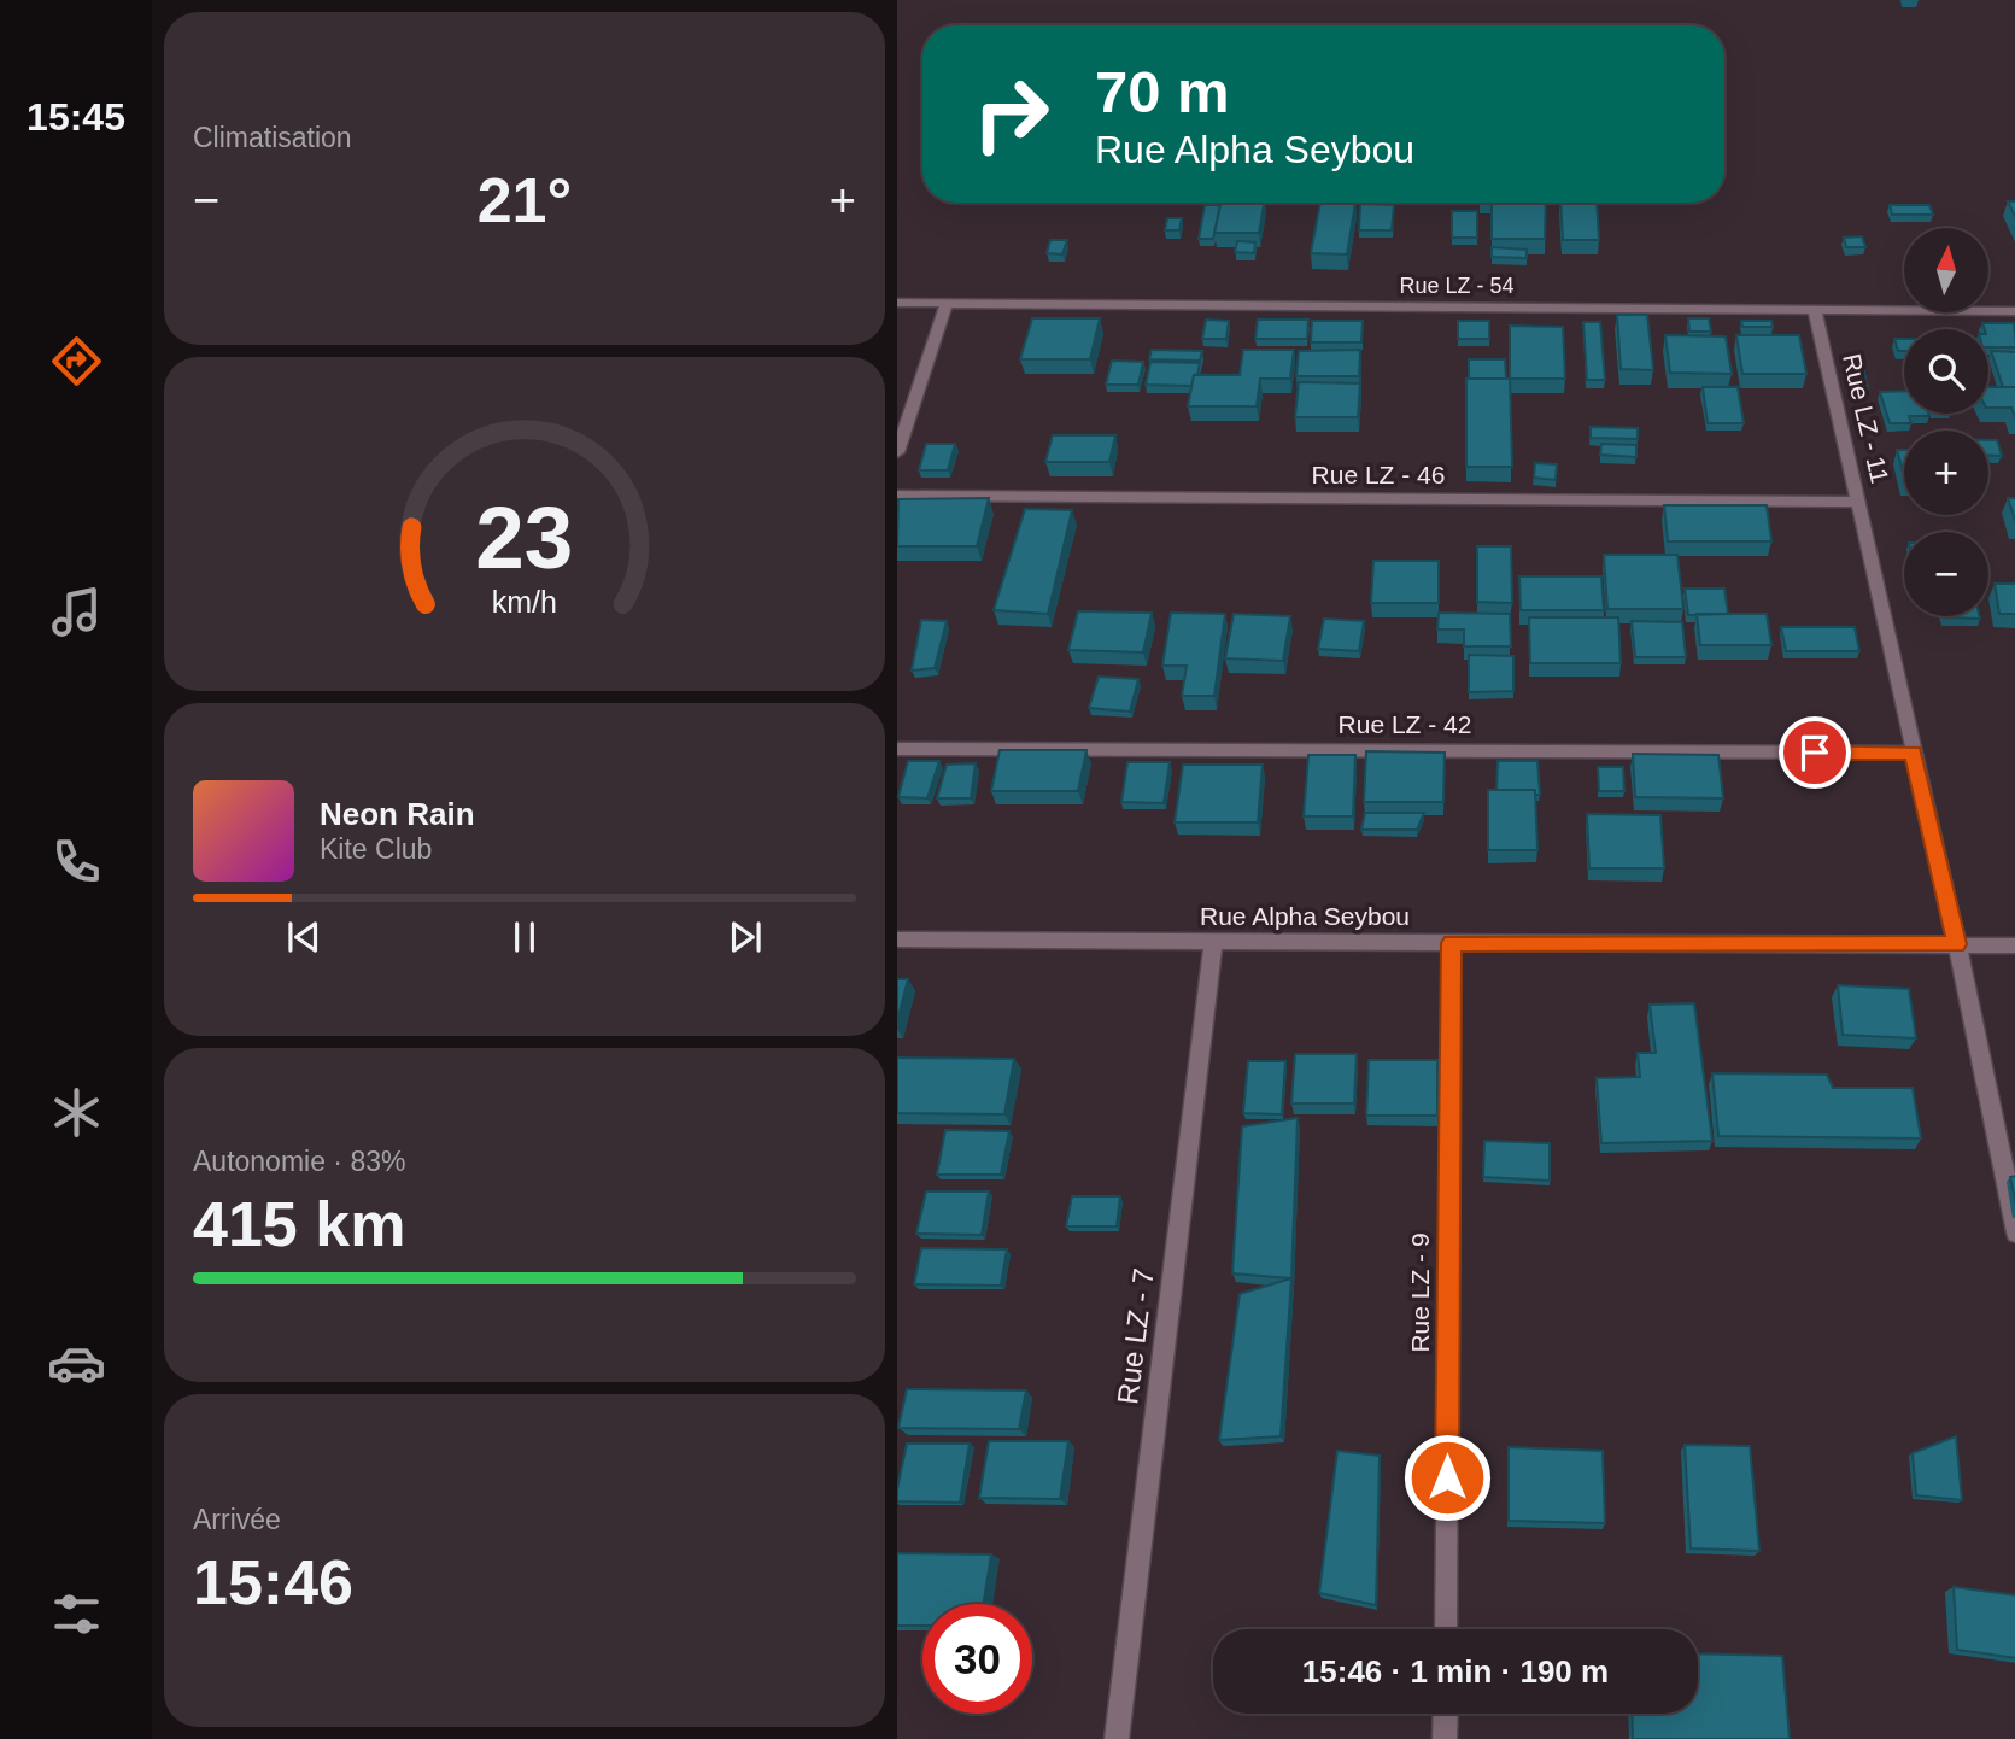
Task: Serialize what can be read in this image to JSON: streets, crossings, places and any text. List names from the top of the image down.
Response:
{
  "streets": {
    "street": [
      "Rue LZ - 54",
      "Rue LZ - 11",
      "Rue LZ - 46",
      "Rue LZ - 42",
      "Rue Alpha Seybou",
      "Rue LZ - 9",
      "Rue LZ - 7"
    ]
  },
  "crossings": [
    ["Rue LZ - 54", "Rue LZ - 11"],
    ["Rue LZ - 11", "Rue LZ - 46"],
    ["Rue LZ - 11", "Rue LZ - 42"],
    ["Rue LZ - 11", "Rue Alpha Seybou"],
    ["Rue Alpha Seybou", "Rue LZ - 9"],
    ["Rue Alpha Seybou", "Rue LZ - 7"]
  ],
  "north": "top",
  "page": {
    "tabs": "15:45",
    "tile": [
      "Climatisation",
      ["Autonomie · 83%", "415 km"],
      ["Arrivée", "15:46"]
    ],
    "turn": ["70 m", "Rue Alpha Seybou"],
    "heat": ["−", "21°", "+"],
    "map_buttons": ["+", "−"],
    "song": ["Neon Rain", "Kite Club"],
    "limit": "30",
    "trip": "15:46 · 1 min · 190 m",
    "gauge": ["23", "km/h"]
  }
}
